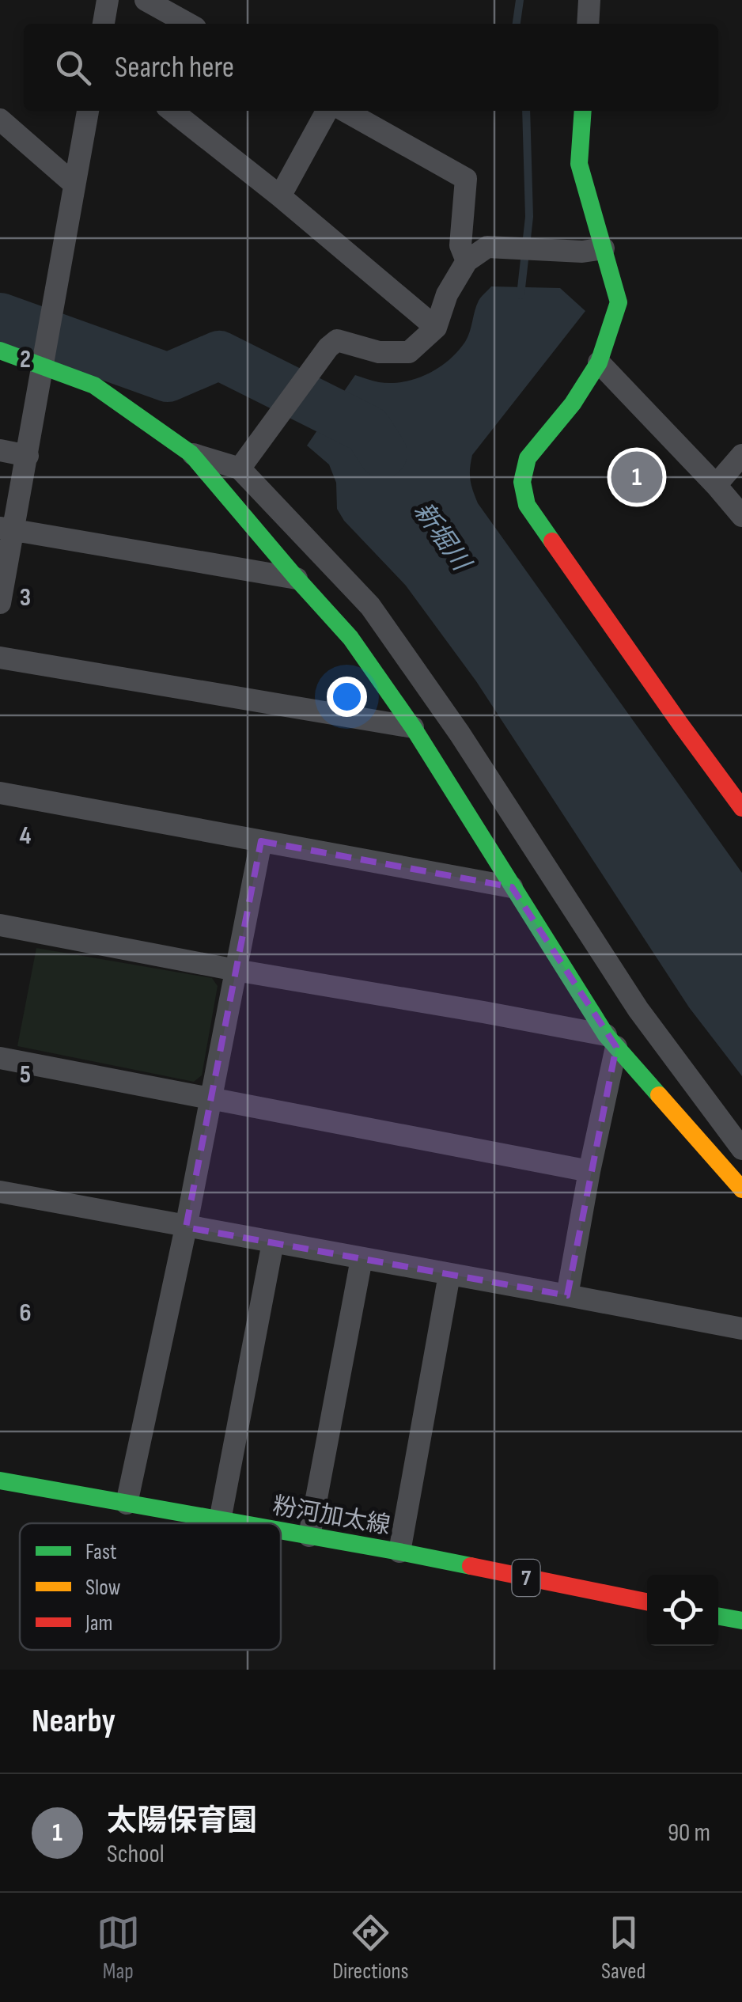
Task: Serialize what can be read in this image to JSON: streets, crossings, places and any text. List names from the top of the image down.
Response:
{
  "streets": {
    "street": ["粉河加太線", "7"]
  },
  "water": ["新堀川"],
  "legend": ["Fast", "Slow", "Jam"],
  "page": {
    "search": "Search here",
    "pins": "1",
    "heading": "Nearby",
    "list": [
      {
        "mark": "1",
        "name": "太陽保育園",
        "note": "School",
        "value": "90 m"
      }
    ],
    "nav": ["Map", "Directions", "Saved"]
  },
  "grid": {
    "rows": [
      "2",
      "3",
      "4",
      "5",
      "6"
    ]
  }
}
